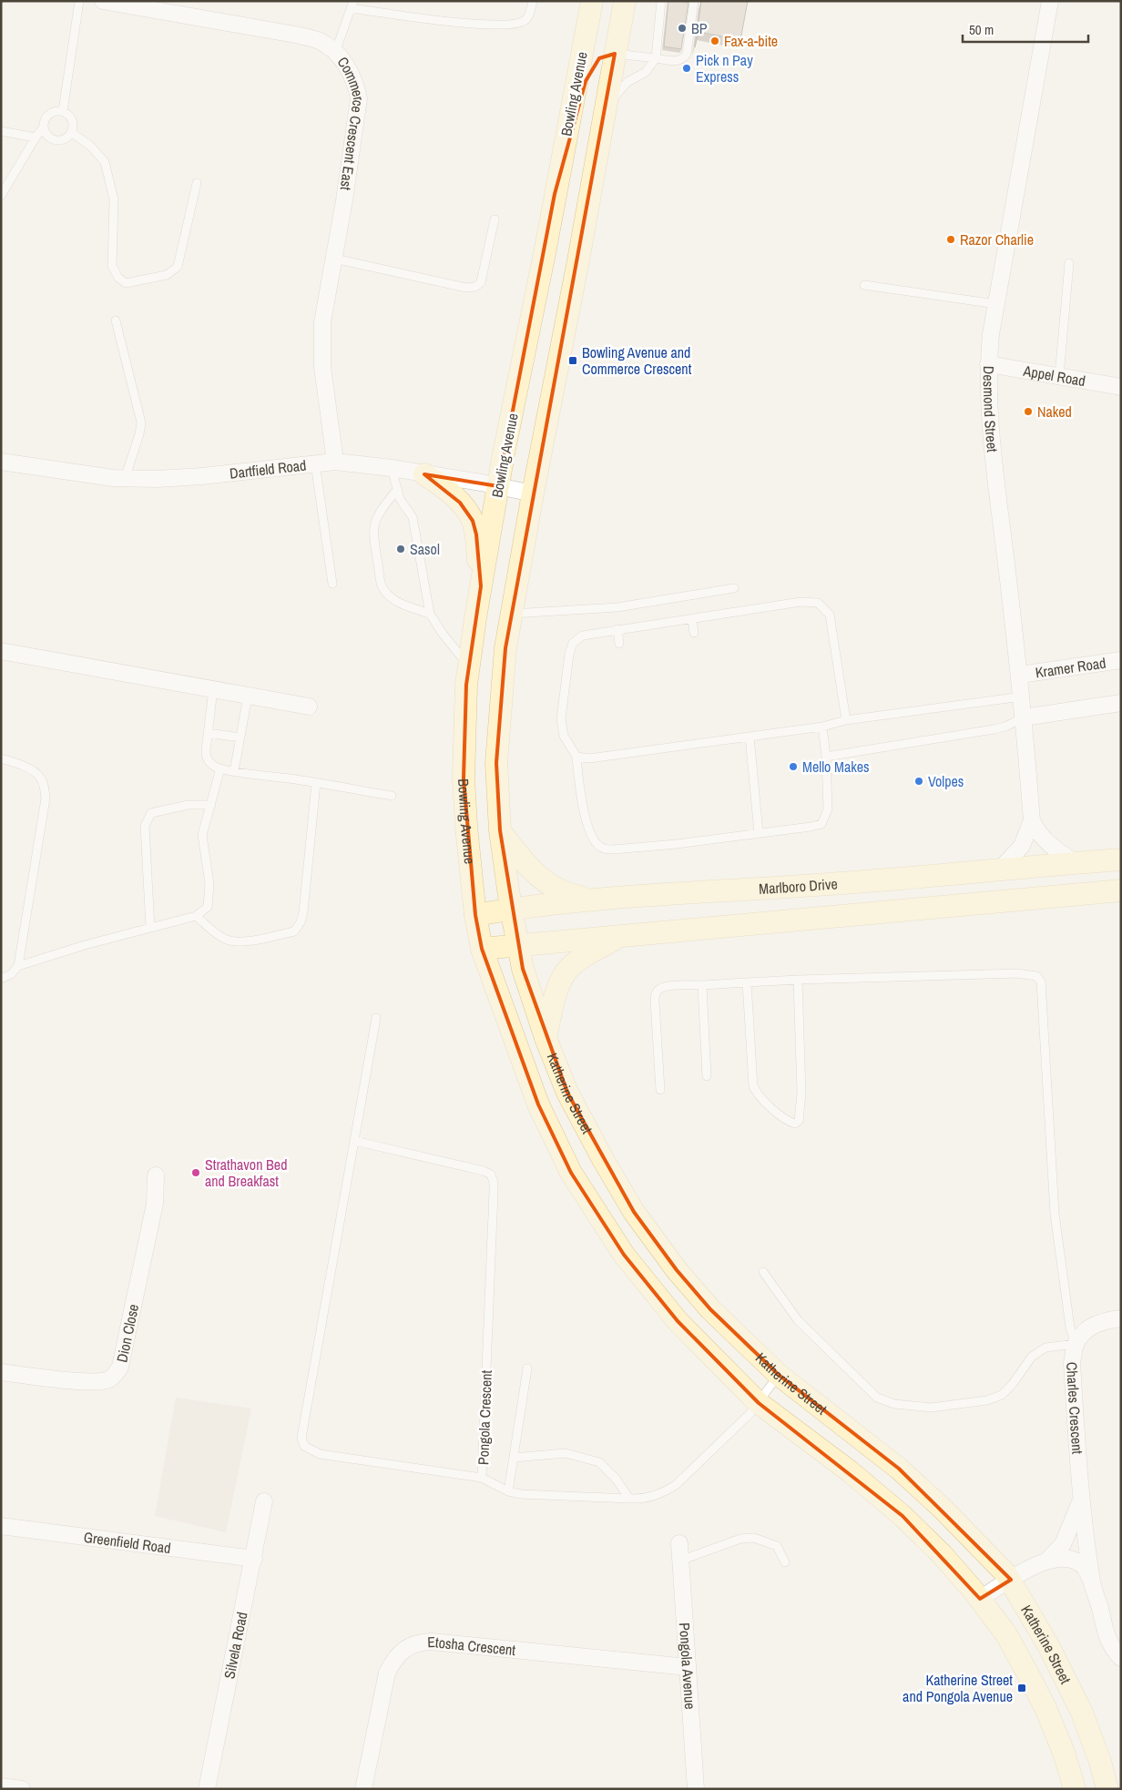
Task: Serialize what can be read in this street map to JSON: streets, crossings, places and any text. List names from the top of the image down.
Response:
{
  "streets": {
    "main road": ["Bowling Avenue", "Marlboro Drive", "Katherine Street"],
    "street": [
      "Commerce Crescent East",
      "Appel Road",
      "Desmond Street",
      "Dartfield Road",
      "Kramer Road",
      "Dion Close",
      "Charles Crescent",
      "Greenfield Road",
      "Silvela Road",
      "Etosha Crescent",
      "Pongola Avenue"
    ],
    "lane": ["Pongola Crescent"]
  },
  "crossings": [
    ["Bowling Avenue", "Dartfield Road"],
    ["Bowling Avenue", "Marlboro Drive"],
    ["Bowling Avenue", "Katherine Street"],
    ["Commerce Crescent East", "Dartfield Road"],
    ["Appel Road", "Desmond Street"],
    ["Desmond Street", "Kramer Road"],
    ["Desmond Street", "Marlboro Drive"],
    ["Marlboro Drive", "Katherine Street"],
    ["Katherine Street", "Charles Crescent"],
    ["Katherine Street", "Pongola Crescent"],
    ["Greenfield Road", "Silvela Road"],
    ["Etosha Crescent", "Pongola Avenue"]
  ],
  "places": {
    "other": [
      "BP",
      "Fax-a-bite",
      "Pick n Pay Express",
      "Razor Charlie",
      "Naked",
      "Sasol",
      "Mello Makes",
      "Volpes",
      "Strathavon Bed and Breakfast"
    ],
    "transit": ["Bowling Avenue and Commerce Crescent", "Katherine Street and Pongola Avenue"]
  },
  "scale_bar": "50 m"
}
